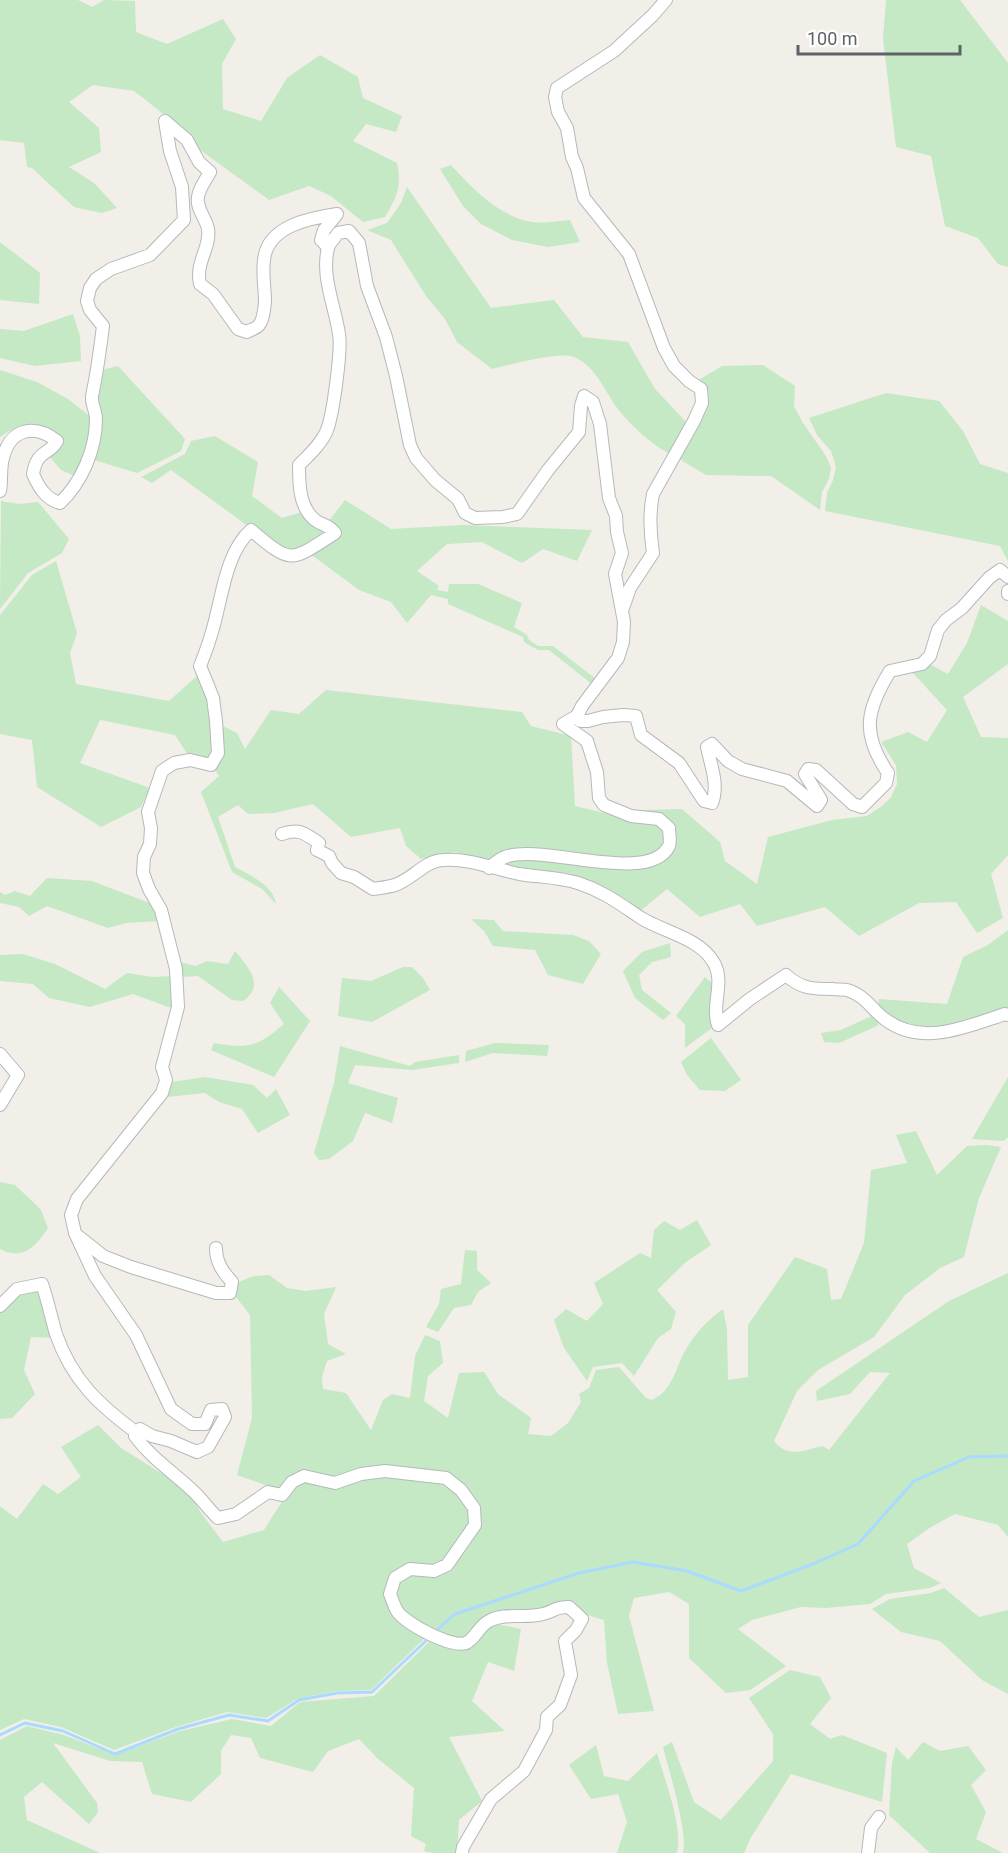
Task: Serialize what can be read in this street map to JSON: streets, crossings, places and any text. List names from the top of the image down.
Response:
{
  "scale_bar": "100 m"
}
